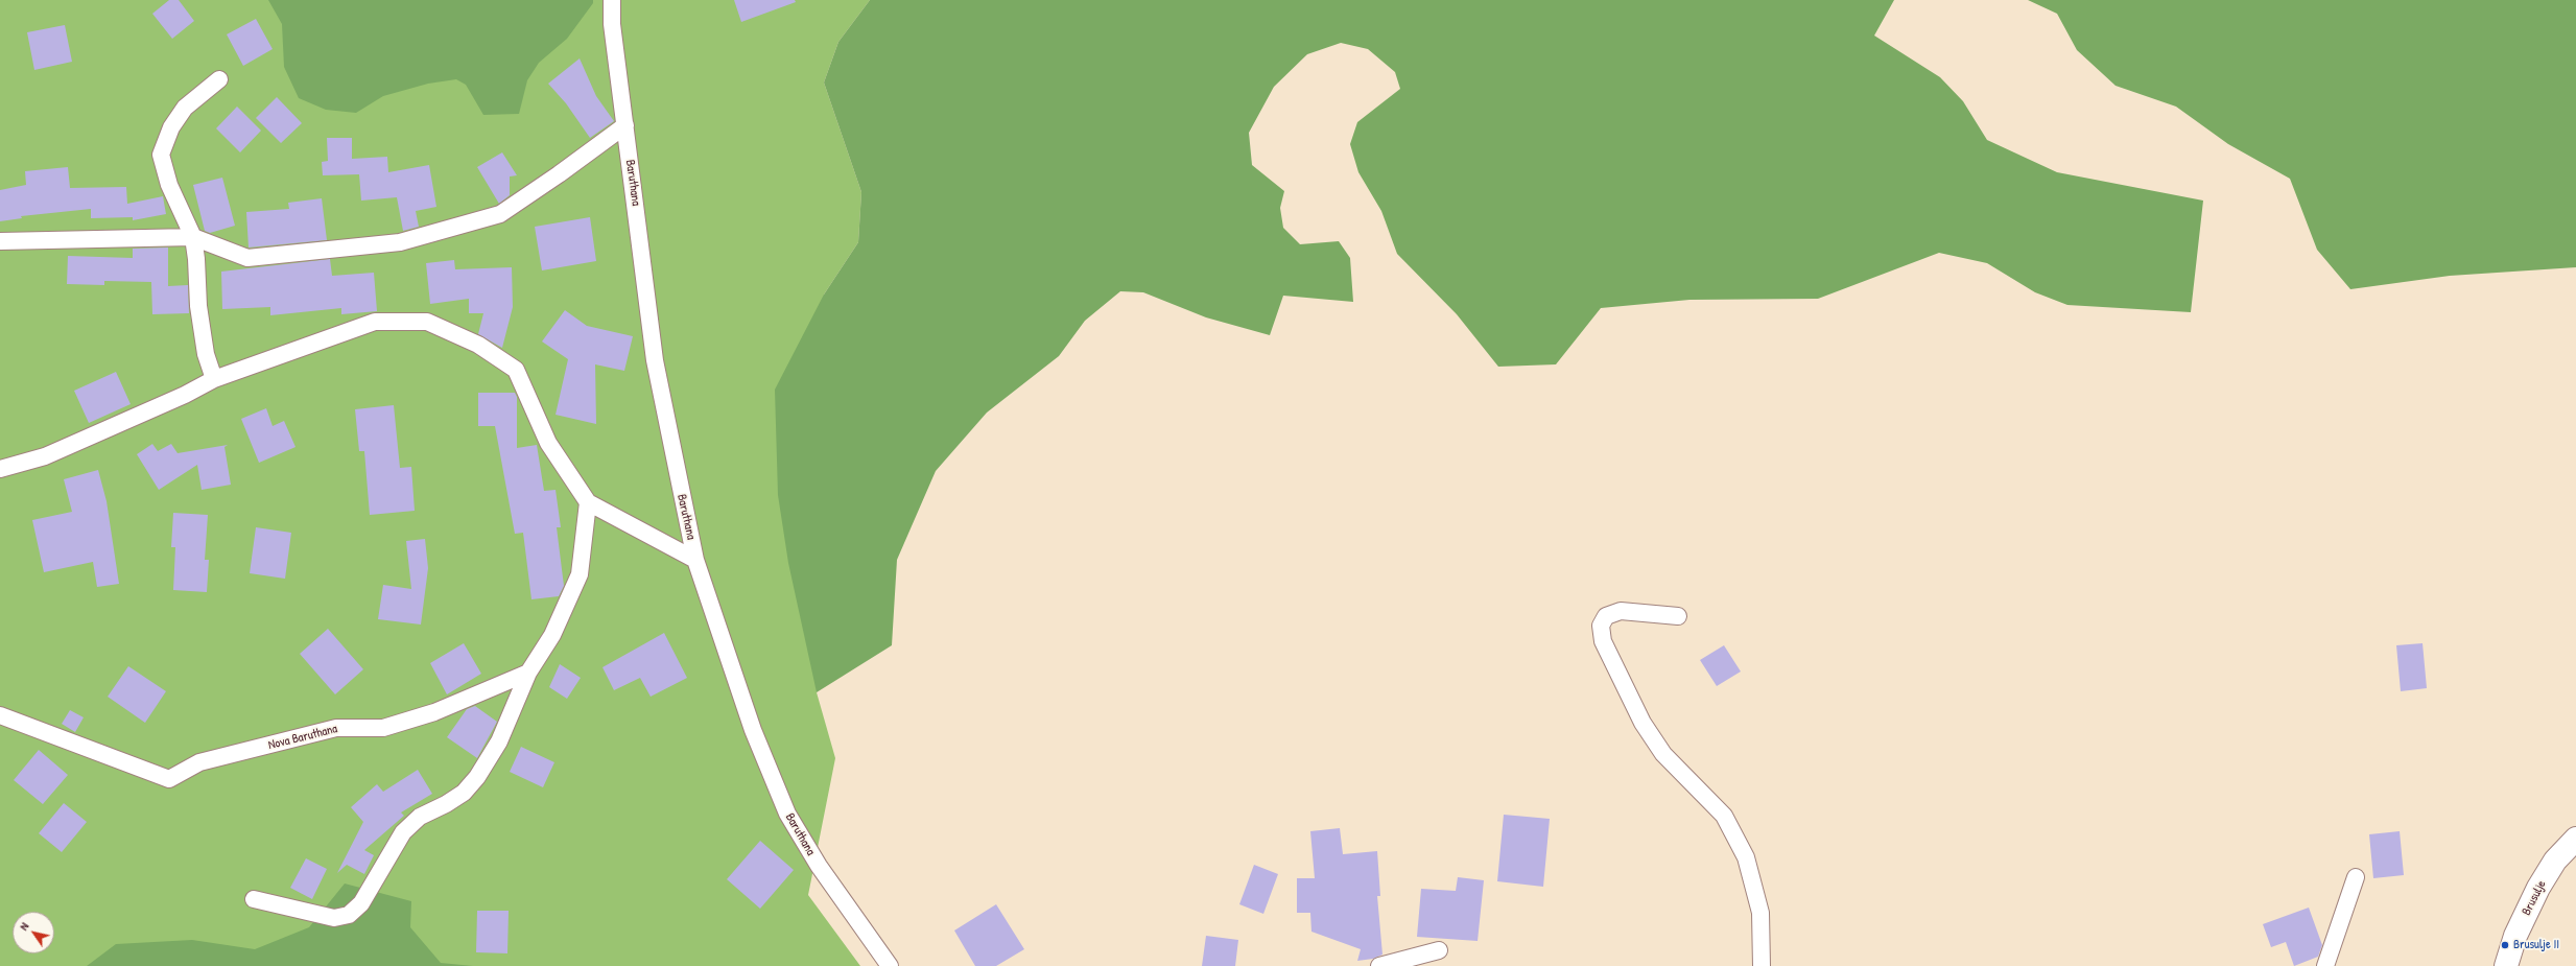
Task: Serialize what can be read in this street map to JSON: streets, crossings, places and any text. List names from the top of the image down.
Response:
{
  "streets": {
    "main road": ["Brusulje"],
    "street": ["Baruthana", "Nova Baruthana"]
  },
  "places": ["Brusulje II"],
  "north": "top left"
}
